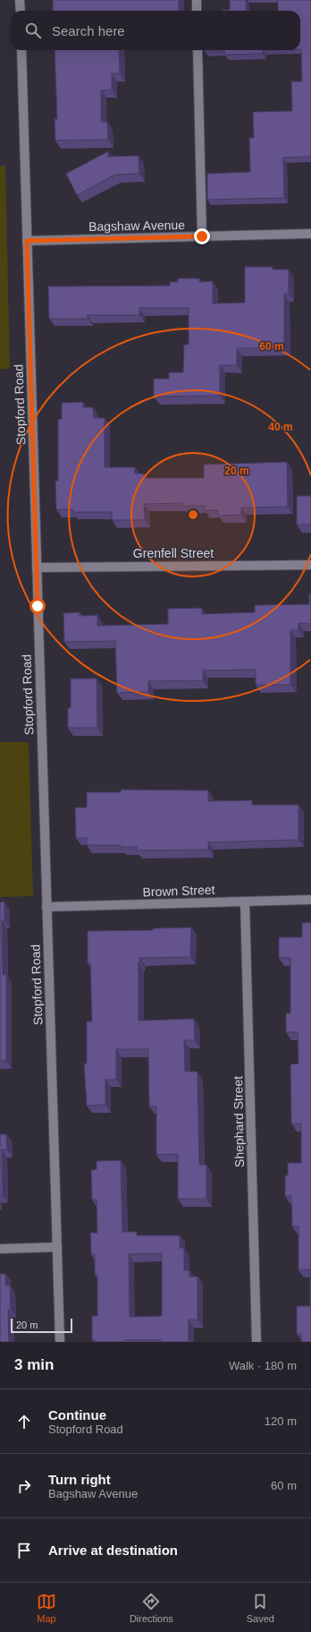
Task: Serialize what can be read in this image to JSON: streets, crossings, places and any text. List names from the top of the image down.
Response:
{
  "streets": {
    "street": [
      "Bagshaw Avenue",
      "Stopford Road",
      "Grenfell Street",
      "Brown Street",
      "Shephard Street"
    ]
  },
  "crossings": [
    ["Bagshaw Avenue", "Stopford Road"],
    ["Stopford Road", "Grenfell Street"],
    ["Stopford Road", "Brown Street"],
    ["Brown Street", "Shephard Street"]
  ],
  "scale_bar": "20 m",
  "page": {
    "search": "Search here",
    "scale": "20 m",
    "heading": ["3 min", "Walk · 180 m"],
    "list": [
      ["Continue", "Stopford Road", "120 m"],
      ["Turn right", "Bagshaw Avenue", "60 m"],
      "Arrive at destination"
    ],
    "nav": ["Map", "Directions", "Saved"]
  },
  "rings": ["60 m", "40 m", "20 m"]
}
